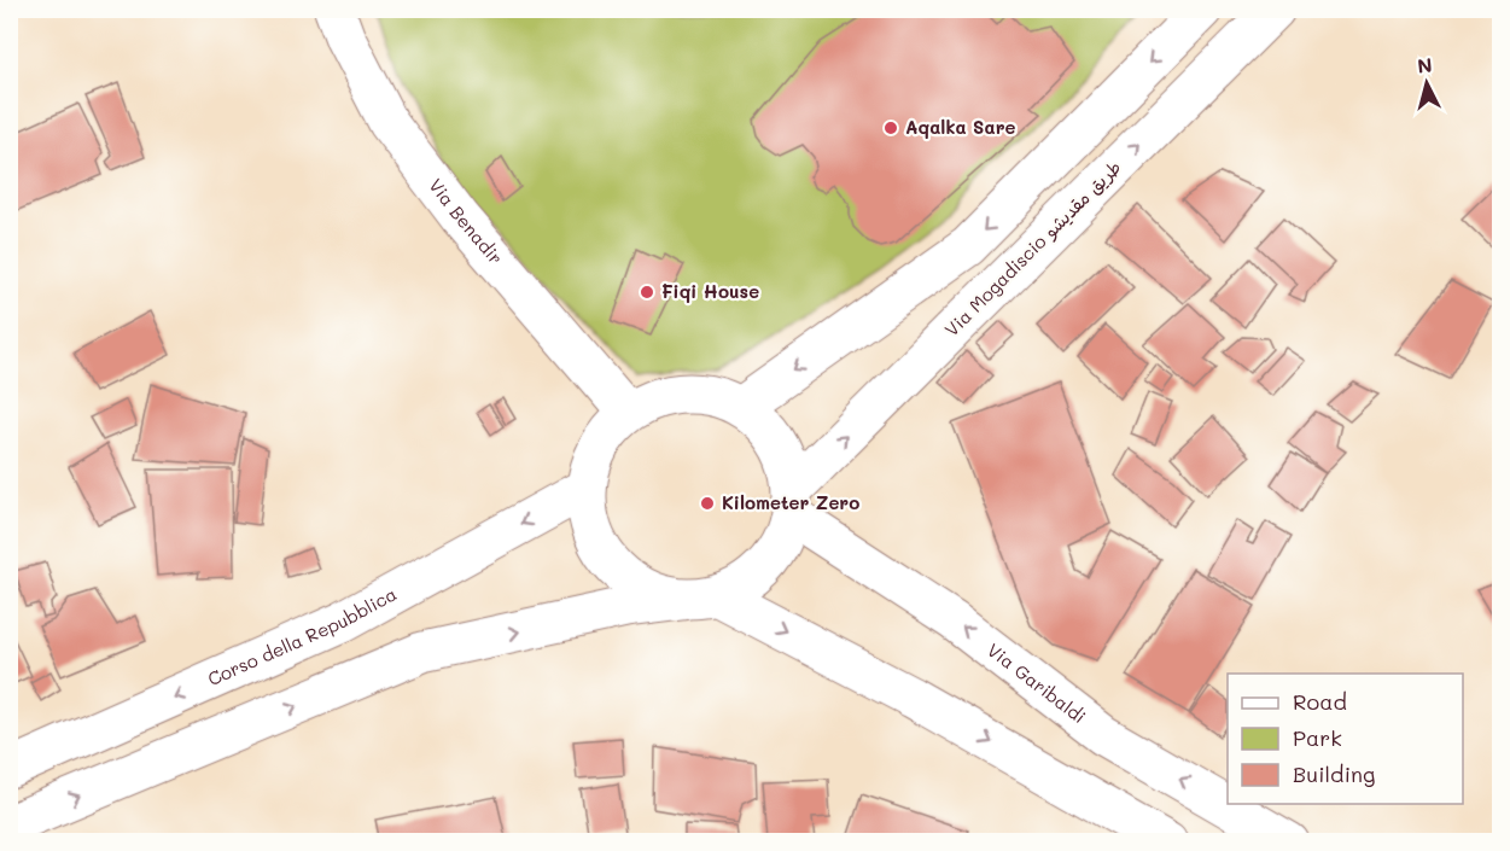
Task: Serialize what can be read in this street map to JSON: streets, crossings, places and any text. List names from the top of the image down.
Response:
{
  "streets": {
    "main road": [
      "Via Benadir",
      "Via Mogadiscio طريق مقديشو",
      "Corso della Repubblica",
      "Via Garibaldi"
    ]
  },
  "crossings": [
    ["Via Benadir", "Via Mogadiscio طريق مقديشو"],
    ["Via Benadir", "Corso della Repubblica"],
    ["Via Benadir", "Via Garibaldi"],
    ["Via Mogadiscio طريق مقديشو", "Corso della Repubblica"],
    ["Via Mogadiscio طريق مقديشو", "Via Garibaldi"],
    ["Corso della Repubblica", "Via Garibaldi"]
  ],
  "places": ["Aqalka Sare", "Fiqi House", "Kilometer Zero"],
  "legend": ["Road", "Park", "Building"],
  "north": "top"
}
